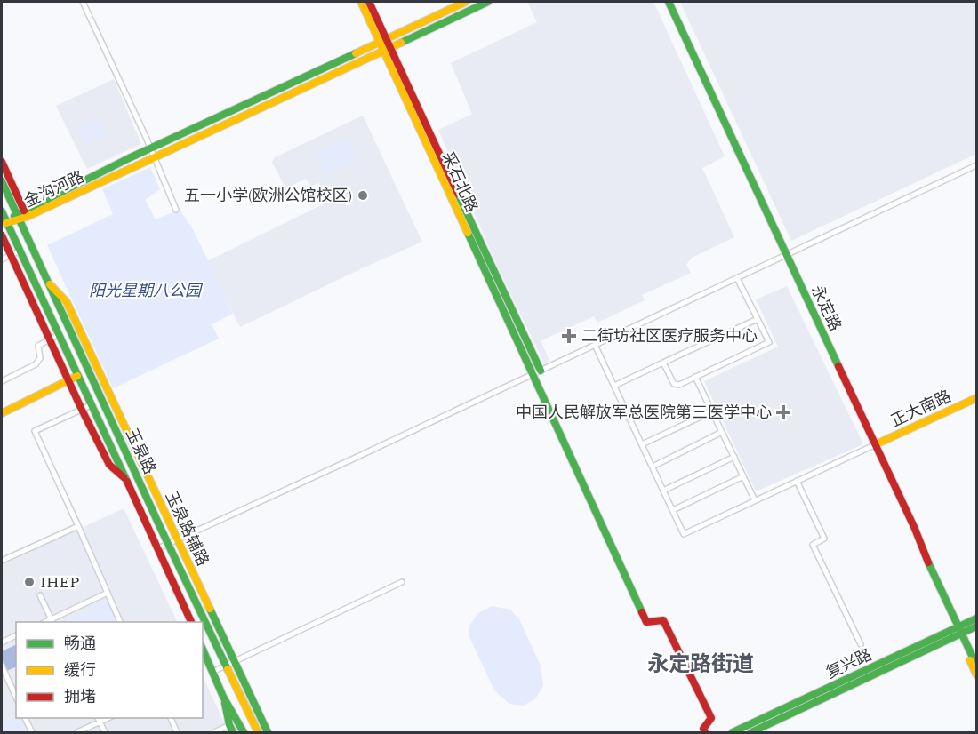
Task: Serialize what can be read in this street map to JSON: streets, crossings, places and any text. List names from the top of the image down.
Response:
{
  "streets": {
    "main road": [
      "采石北路",
      "金沟河路",
      "永定路",
      "正大南路",
      "玉泉路",
      "玉泉路辅路",
      "复兴路"
    ]
  },
  "crossings": [
    ["采石北路", "金沟河路"],
    ["金沟河路", "玉泉路"],
    ["永定路", "正大南路"],
    ["永定路", "复兴路"],
    ["玉泉路", "玉泉路辅路"]
  ],
  "districts": ["永定路街道"],
  "parks": ["阳光星期八公园"],
  "places": {
    "other": ["五一小学(欧洲公馆校区)", "IHEP"],
    "health": ["二街坊社区医疗服务中心", "中国人民解放军总医院第三医学中心"]
  },
  "legend": ["畅通", "缓行", "拥堵"]
}
